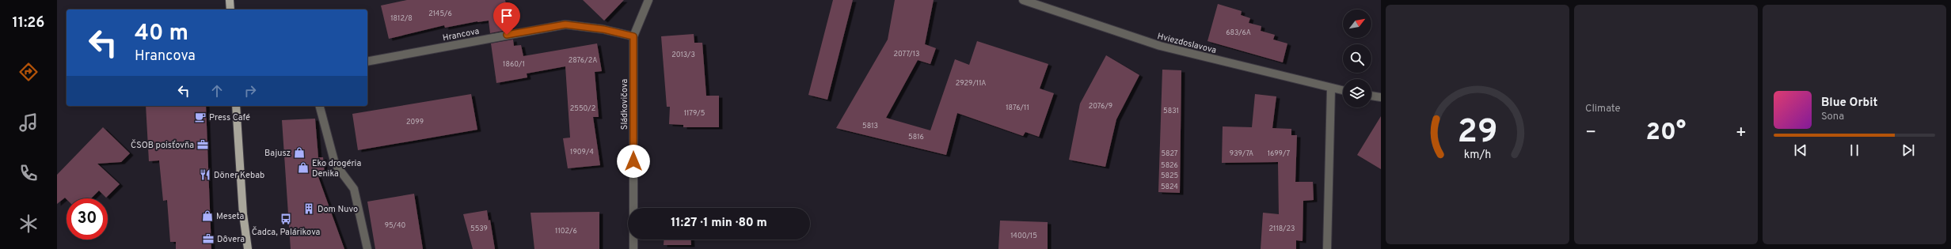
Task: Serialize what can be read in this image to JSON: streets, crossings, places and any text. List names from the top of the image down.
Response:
{
  "streets": {
    "street": ["Hrancova", "Hviezdoslavova", "Sládkovičova"]
  },
  "crossings": [
    ["Hrancova", "Sládkovičova"]
  ],
  "places": {
    "cafe": ["Press Café"],
    "office": ["ČSOB poisťovňa", "Dôvera"],
    "shop": ["Bajusz", "Eko drogéria Denika", "Meseta"],
    "restaurant": ["Döner Kebab"],
    "building": ["Dom Nuvo"],
    "bus stop": ["Čadca, Palárikova"]
  },
  "house_numbers": [
    "2145/6",
    "1812/8",
    "683/6A",
    "2077/13",
    "2013/3",
    "2876/2A",
    "1860/1",
    "2929/11A",
    "2076/9",
    "1876/11",
    "2550/2",
    "5831",
    "1179/5",
    "2099",
    "5813",
    "5816",
    "1909/4",
    "5827",
    "939/7A",
    "1699/7",
    "5826",
    "5825",
    "5824",
    "95/40",
    "5539",
    "2118/23",
    "1102/6",
    "1400/15"
  ],
  "north": "top right",
  "page": {
    "tabs": "11:26",
    "tile": "Climate",
    "turn": ["40 m", "Hrancova"],
    "song": ["Blue Orbit", "Sona"],
    "heat": ["−", "20°", "+"],
    "limit": "30",
    "trip": "11:27 · 1 min · 80 m",
    "gauge": ["29", "km/h"]
  }
}
